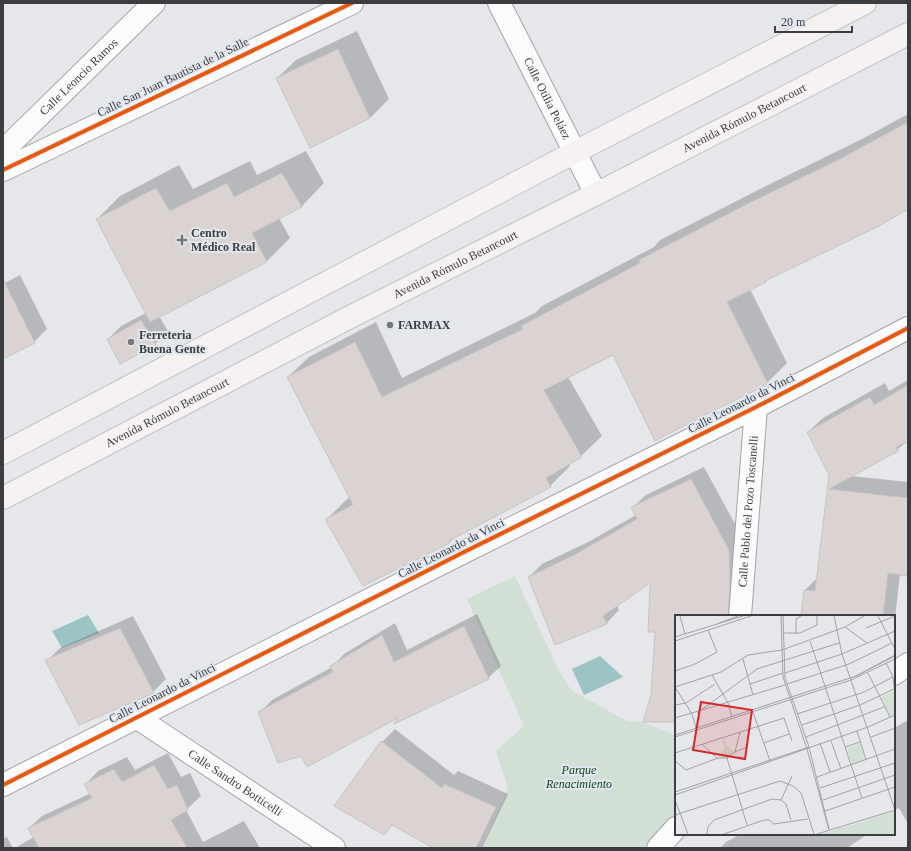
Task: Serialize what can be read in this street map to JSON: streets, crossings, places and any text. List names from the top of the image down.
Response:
{
  "streets": {
    "main road": ["Avenida Rómulo Betancourt"],
    "street": [
      "Calle Leoncio Ramos",
      "Calle San Juan Bautista de la Salle",
      "Calle Otilia Peláez",
      "Calle Leonardo da Vinci",
      "Calle Pablo del Pozo Toscanelli",
      "Calle Sandro Botticelli"
    ]
  },
  "crossings": [
    ["Calle Otilia Peláez", "Avenida Rómulo Betancourt"],
    ["Calle Leonardo da Vinci", "Calle Pablo del Pozo Toscanelli"],
    ["Calle Leonardo da Vinci", "Calle Sandro Botticelli"]
  ],
  "parks": ["Parque Renacimiento"],
  "places": {
    "health": ["Centro Médico Real"],
    "other": ["FARMAX", "Ferreteria Buena Gente"]
  },
  "scale_bar": "20 m"
}
